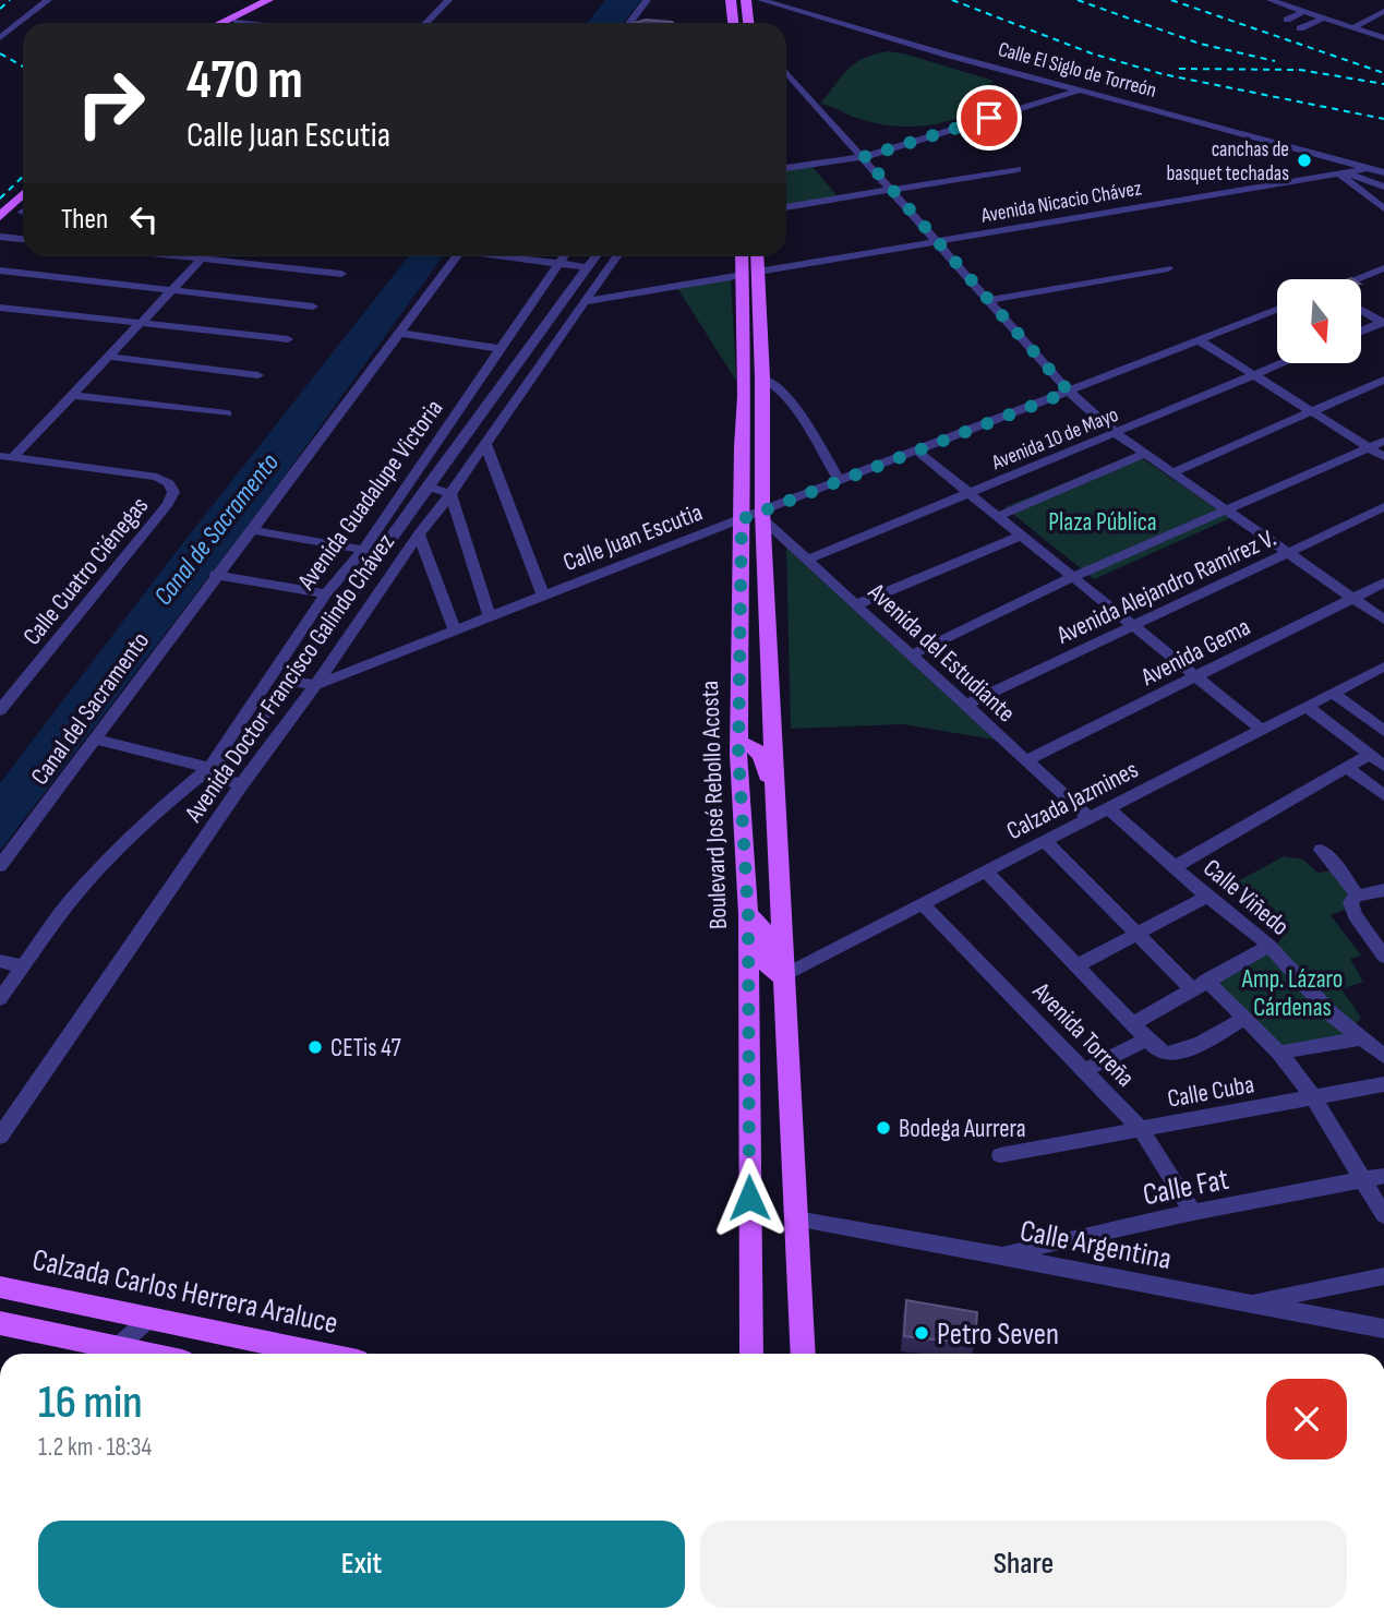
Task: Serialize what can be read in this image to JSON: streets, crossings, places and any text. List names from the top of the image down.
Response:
{
  "streets": {
    "main road": ["Boulevard José Rebollo Acosta", "Calzada Carlos Herrera Araluce"],
    "street": [
      "Calle El Siglo de Torreón",
      "Avenida Nicacio Chávez",
      "Avenida 10 de Mayo",
      "Avenida Guadalupe Victoria",
      "Calle Juan Escutia",
      "Calle Cuatro Ciénegas",
      "Avenida Alejandro Ramírez V.",
      "Avenida Gema",
      "Avenida del Estudiante",
      "Avenida Doctor Francisco Galindo Chávez",
      "Canal del Sacramento",
      "Calzada Jazmines",
      "Calle Viñedo",
      "Avenida Torreña",
      "Calle Cuba",
      "Calle Fat",
      "Calle Argentina"
    ]
  },
  "crossings": [
    ["Calle El Siglo de Torreón", "Avenida Nicacio Chávez"],
    ["Avenida Nicacio Chávez", "Avenida Guadalupe Victoria"],
    ["Avenida Nicacio Chávez", "Avenida Doctor Francisco Galindo Chávez"],
    ["Avenida Nicacio Chávez", "Boulevard José Rebollo Acosta"],
    ["Avenida 10 de Mayo", "Avenida del Estudiante"],
    ["Avenida Guadalupe Victoria", "Avenida Doctor Francisco Galindo Chávez"],
    ["Calle Juan Escutia", "Avenida del Estudiante"],
    ["Calle Juan Escutia", "Avenida Doctor Francisco Galindo Chávez"],
    ["Calle Juan Escutia", "Boulevard José Rebollo Acosta"],
    ["Avenida Alejandro Ramírez V.", "Avenida del Estudiante"],
    ["Avenida Gema", "Avenida del Estudiante"],
    ["Avenida del Estudiante", "Calzada Jazmines"],
    ["Avenida del Estudiante", "Boulevard José Rebollo Acosta"],
    ["Calzada Jazmines", "Boulevard José Rebollo Acosta"],
    ["Calzada Jazmines", "Calle Viñedo"],
    ["Calzada Jazmines", "Avenida Torreña"],
    ["Boulevard José Rebollo Acosta", "Calle Argentina"],
    ["Avenida Torreña", "Calle Cuba"],
    ["Avenida Torreña", "Calle Fat"],
    ["Calle Fat", "Calle Argentina"]
  ],
  "water": ["Canal de Sacramento"],
  "parks": ["Plaza Pública", "Amp. Lázaro Cárdenas"],
  "places": [
    "canchas de basquet techadas",
    "CETis 47",
    "Bodega Aurrera",
    "Petro Seven"
  ],
  "north": "bottom",
  "page": {
    "turn": ["470 m", "Calle Juan Escutia"],
    "then": "Then",
    "heading": ["16 min", "1.2 km · 18:34"],
    "buttons": ["Exit", "Share"]
  }
}
